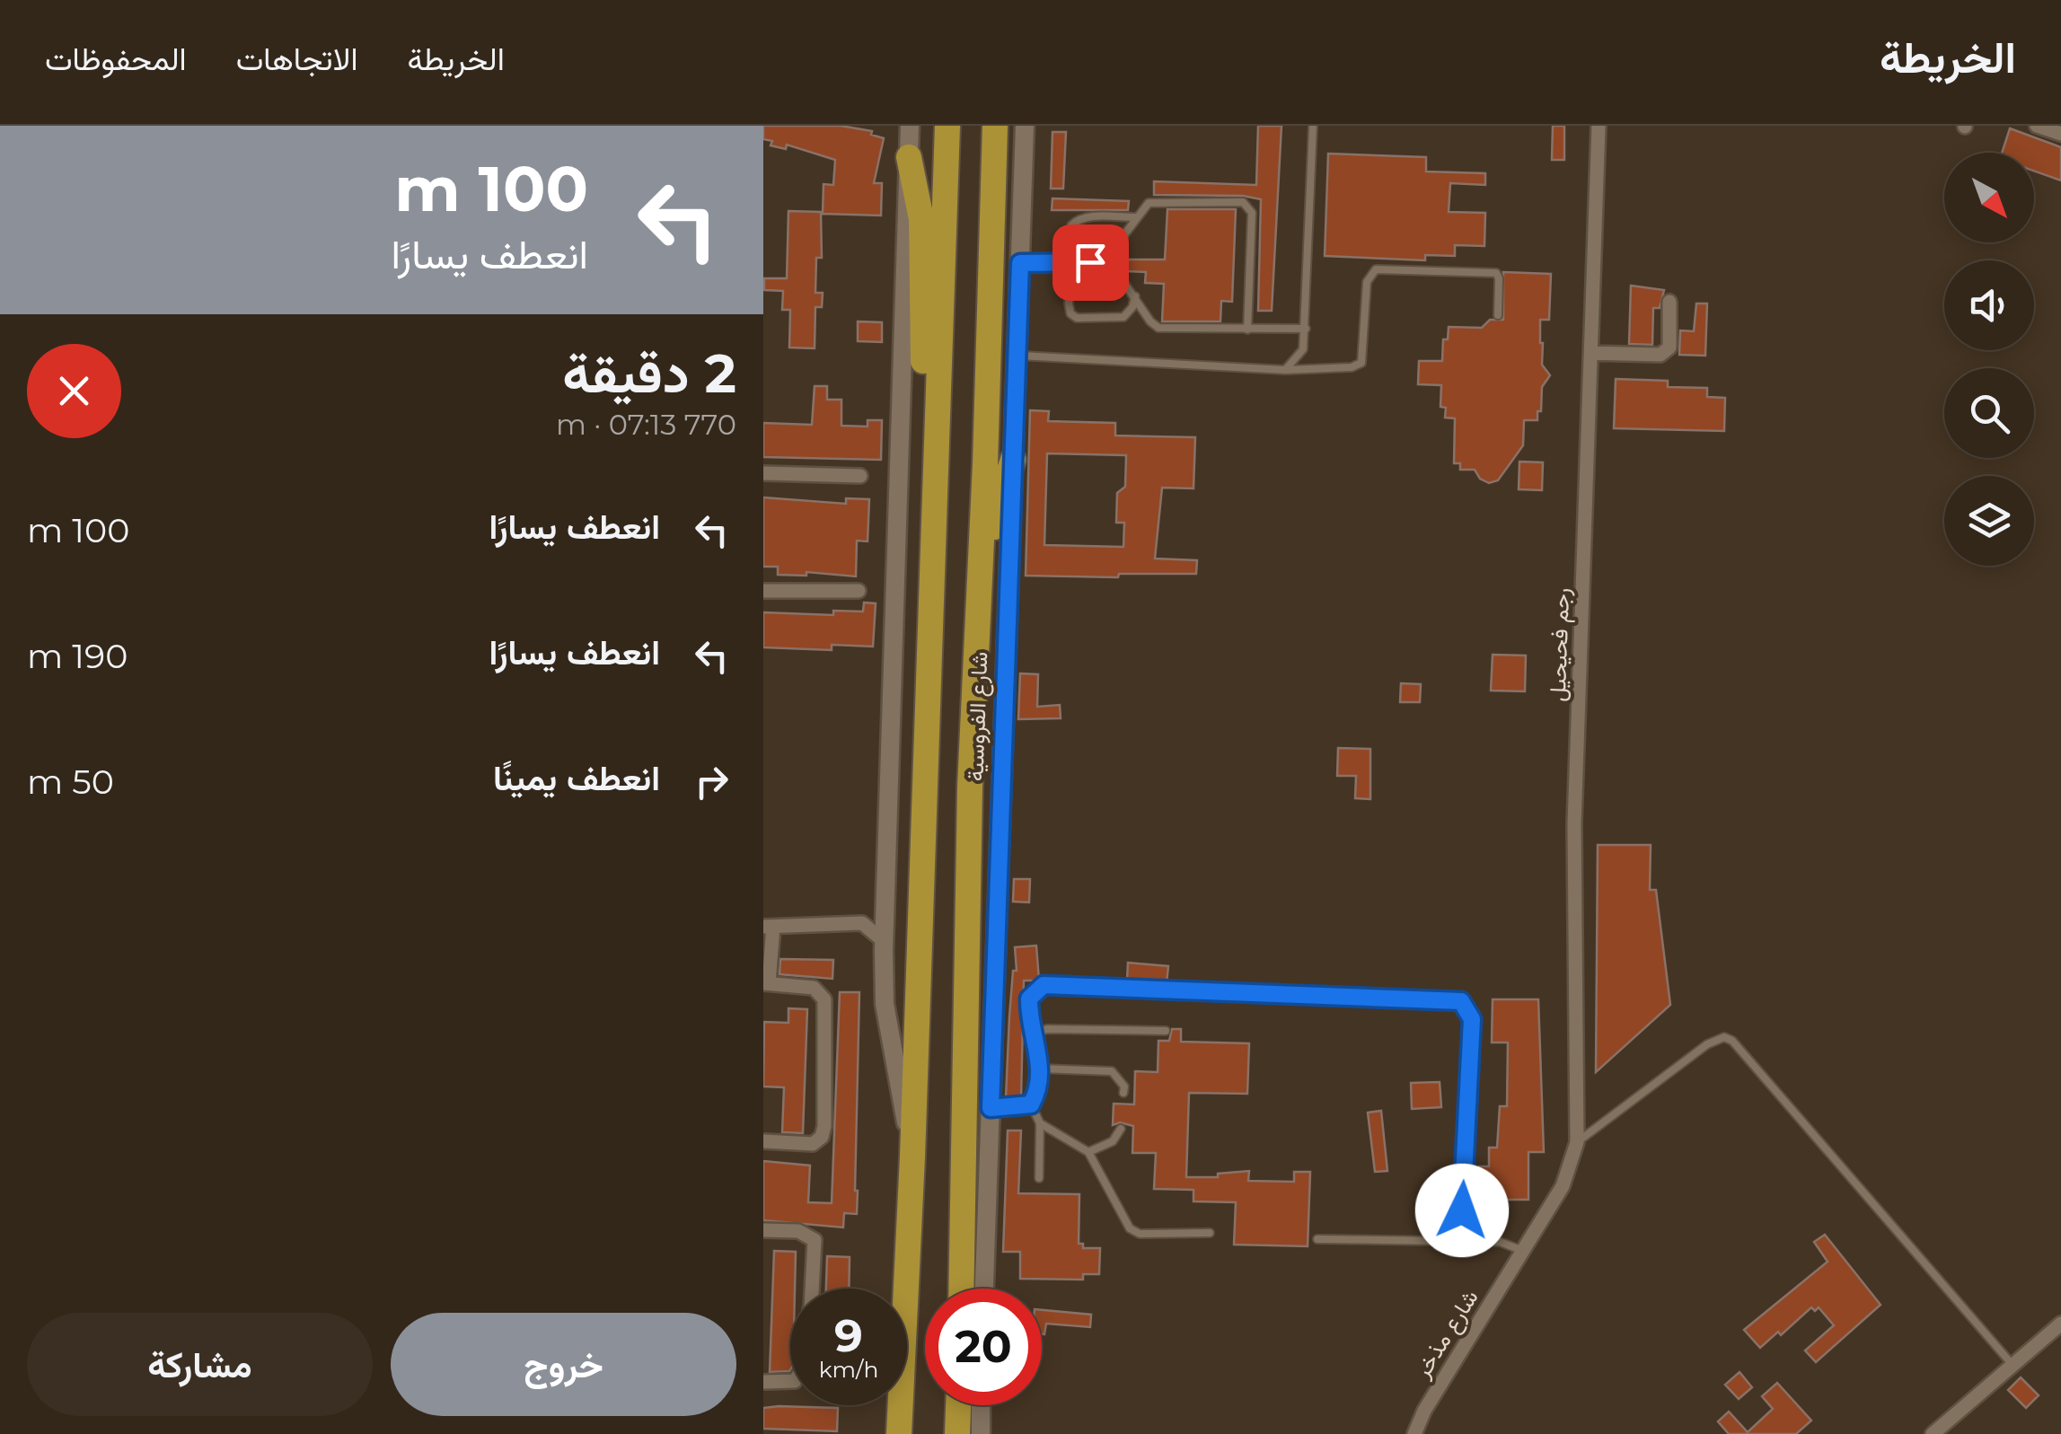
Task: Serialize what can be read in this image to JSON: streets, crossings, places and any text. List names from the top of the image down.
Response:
{
  "streets": {
    "highway": ["شارع الفروسية"],
    "street": ["رجم فحيحيل", "شارع مذخر"]
  },
  "crossings": [
    ["رجم فحيحيل", "شارع مذخر"]
  ],
  "north": "bottom right",
  "page": {
    "header": "الخريطة",
    "nav": ["الخريطة", "الاتجاهات", "المحفوظات"],
    "turn": ["100 m", "انعطف يسارًا"],
    "heading": ["2 دقيقة", "770 m · 07:13"],
    "list": [
      {
        "name": "انعطف يسارًا",
        "value": "100 m"
      },
      {
        "name": "انعطف يسارًا",
        "value": "190 m"
      },
      {
        "name": "انعطف يمينًا",
        "value": "50 m"
      }
    ],
    "speed": "9 km/h",
    "limit": "20",
    "buttons": ["خروج", "مشاركة"]
  }
}
